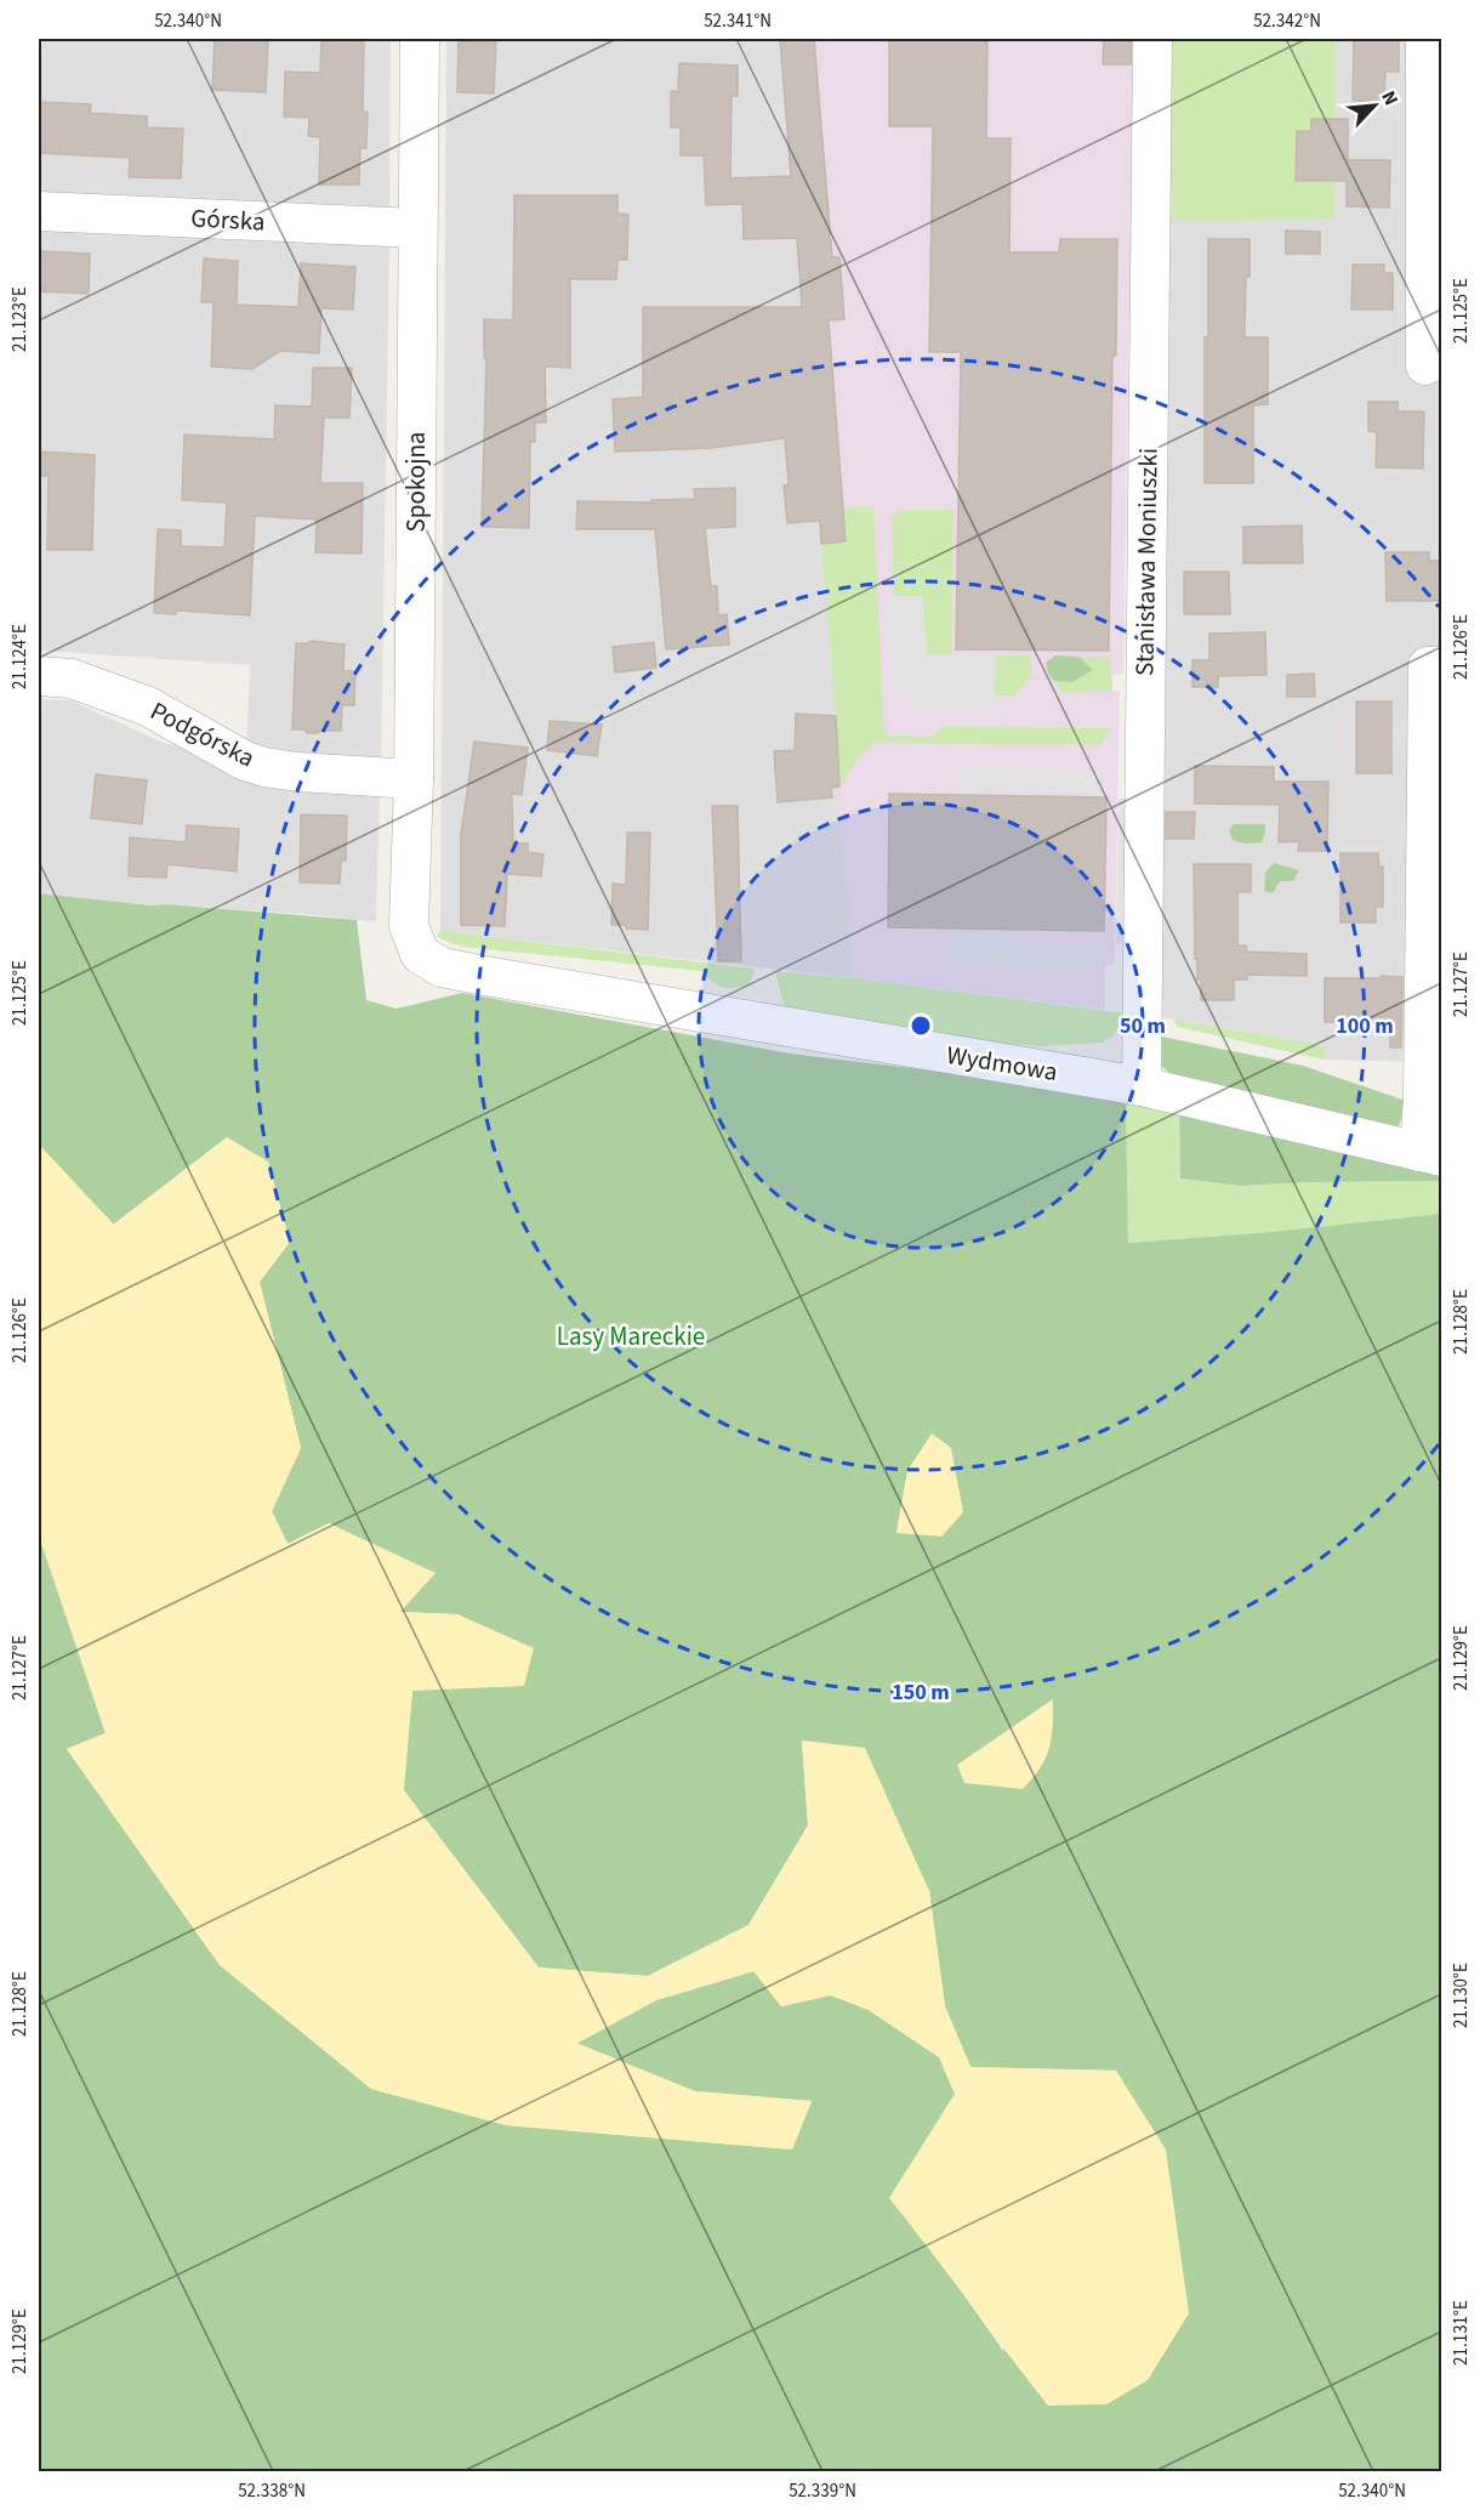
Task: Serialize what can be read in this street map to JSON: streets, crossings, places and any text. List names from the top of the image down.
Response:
{
  "streets": {
    "street": [
      "Górska",
      "Spokojna",
      "Stanisława Moniuszki",
      "Podgórska",
      "Wydmowa"
    ]
  },
  "crossings": [
    ["Górska", "Spokojna"],
    ["Spokojna", "Podgórska"],
    ["Spokojna", "Wydmowa"],
    ["Stanisława Moniuszki", "Wydmowa"]
  ],
  "parks": ["Lasy Mareckie"],
  "north": "top right",
  "coordinates": [
    "52.340°N",
    "52.341°N",
    "52.342°N",
    "21.125°E",
    "21.123°E",
    "21.126°E",
    "21.124°E",
    "21.127°E",
    "21.128°E",
    "21.129°E",
    "21.130°E",
    "21.131°E",
    "52.338°N",
    "52.339°N"
  ],
  "rings": ["50 m", "100 m", "150 m"]
}
